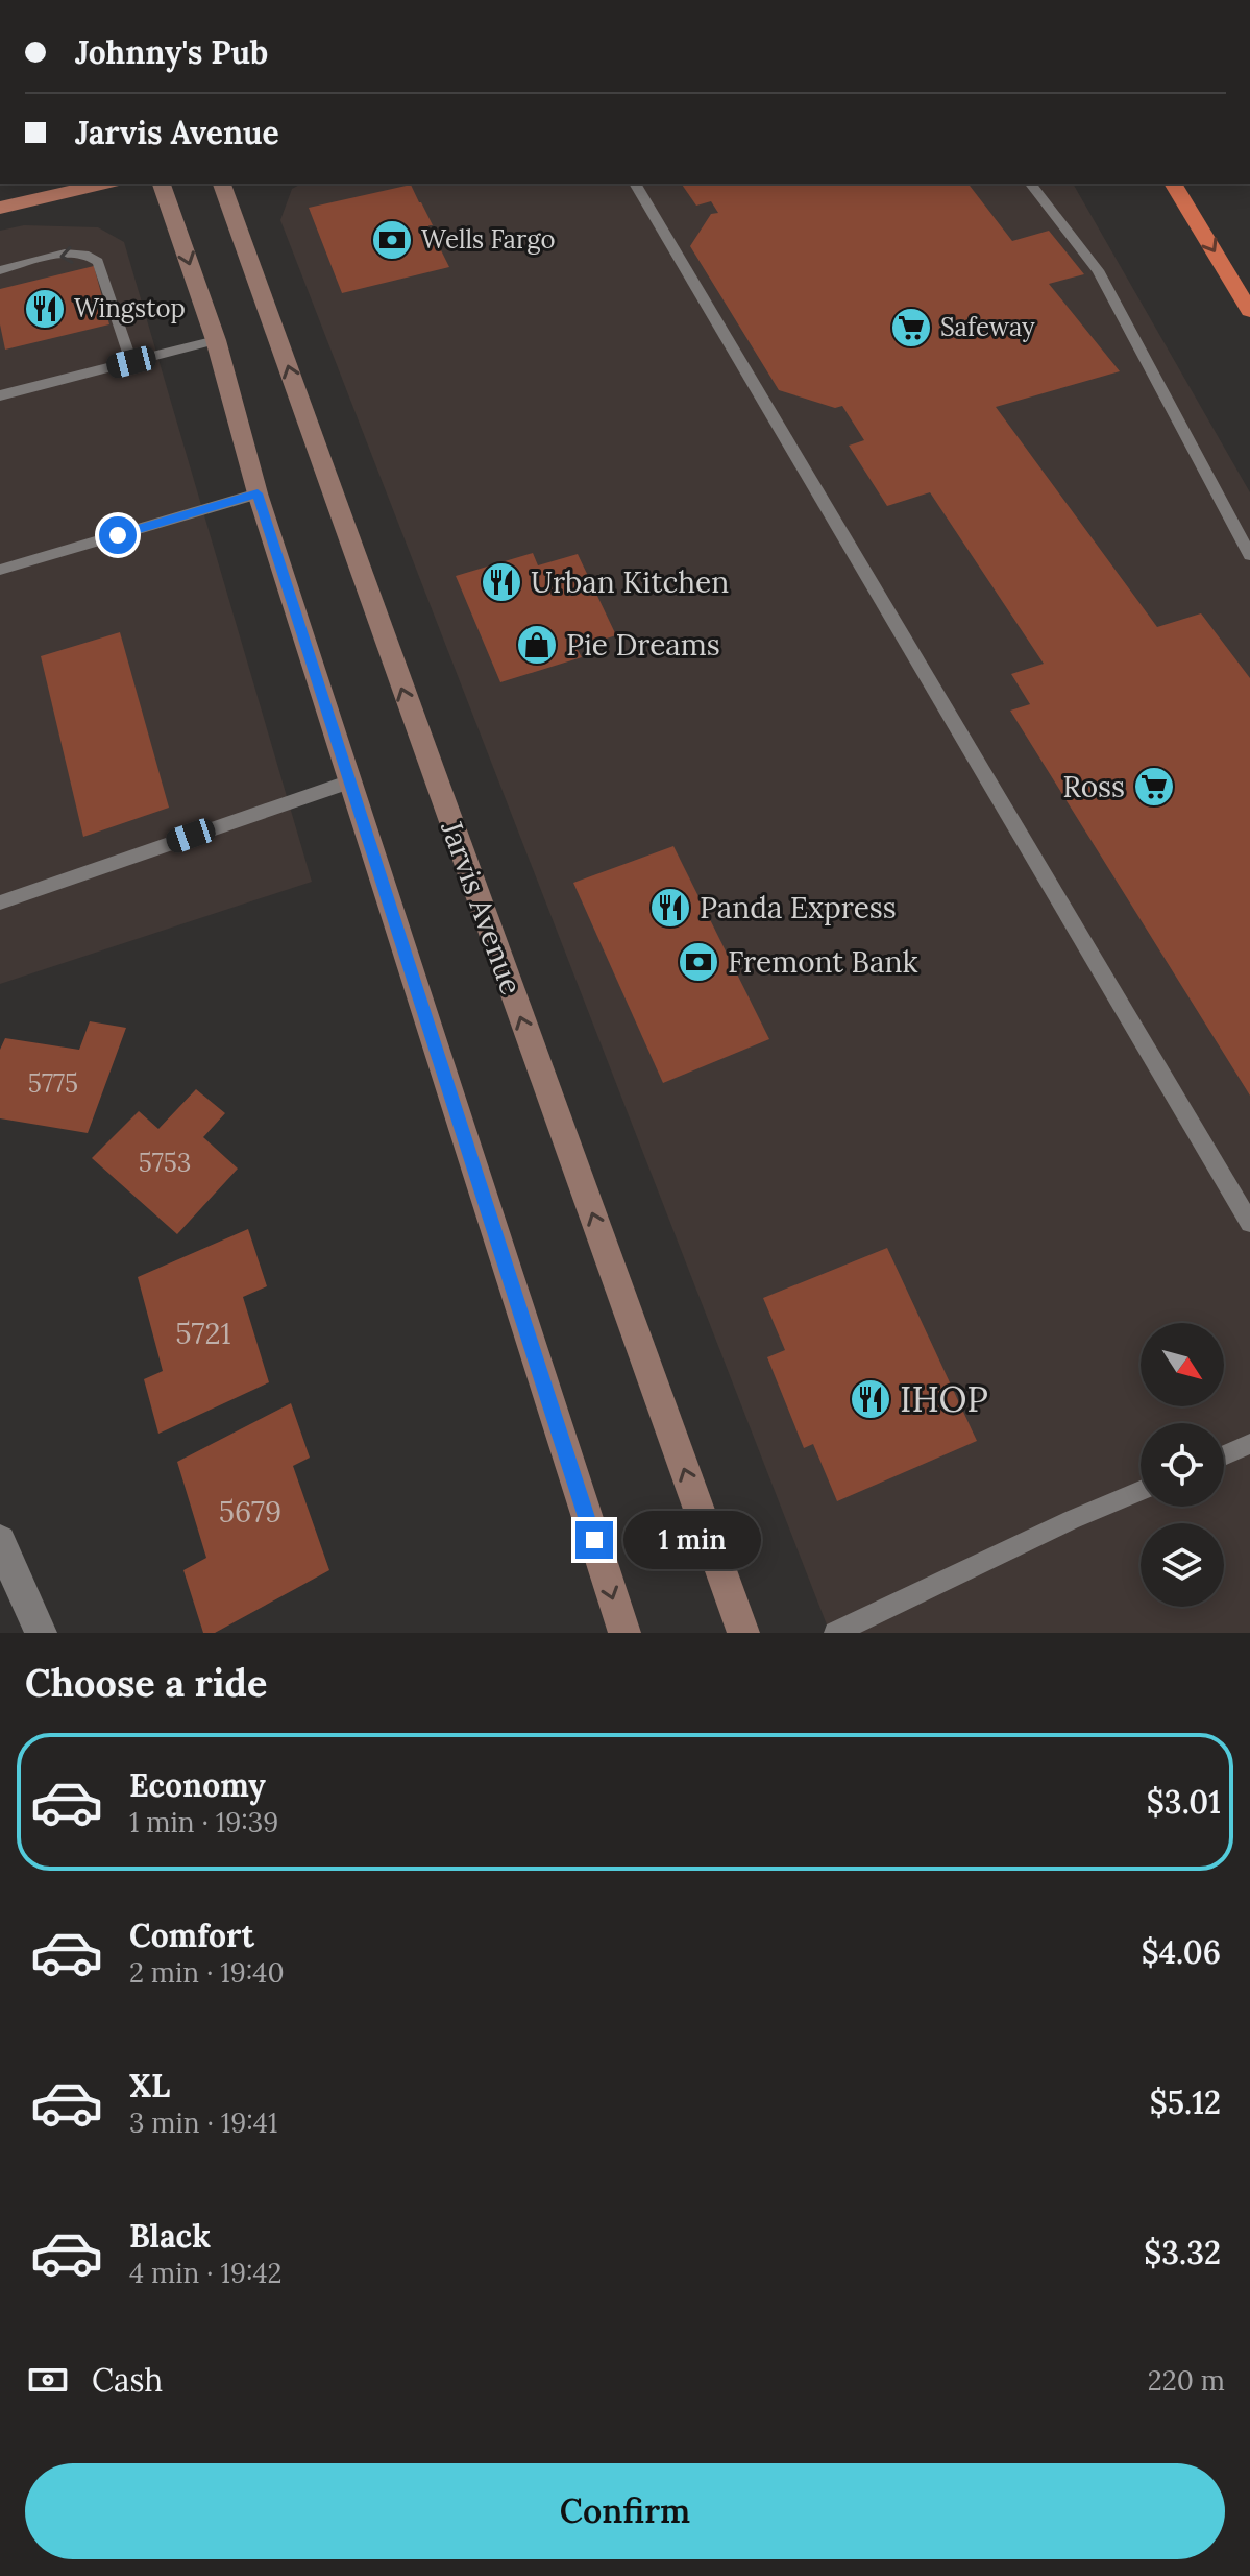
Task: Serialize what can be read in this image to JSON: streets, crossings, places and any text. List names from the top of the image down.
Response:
{
  "streets": {
    "street": ["Jarvis Avenue"]
  },
  "places": {
    "bank": ["Wells Fargo", "Fremont Bank"],
    "restaurant": [
      "Wingstop",
      "Urban Kitchen",
      "Panda Express",
      "IHOP"
    ],
    "supermarket": ["Safeway", "Ross"],
    "shop": ["Pie Dreams"]
  },
  "house_numbers": [
    "5775",
    "5753",
    "5721",
    "5679"
  ],
  "north": "bottom right",
  "page": {
    "banner": ["Johnny's Pub", "Jarvis Avenue"],
    "bubble": "1 min",
    "heading": "Choose a ride",
    "list": [
      {
        "name": "Economy",
        "note": "1 min · 19:39",
        "value": "$3.01"
      },
      {
        "name": "Comfort",
        "note": "2 min · 19:40",
        "value": "$4.06"
      },
      {
        "name": "XL",
        "note": "3 min · 19:41",
        "value": "$5.12"
      },
      {
        "name": "Black",
        "note": "4 min · 19:42",
        "value": "$3.32"
      }
    ],
    "pay": ["Cash", "220 m"],
    "buttons": "Confirm"
  }
}
